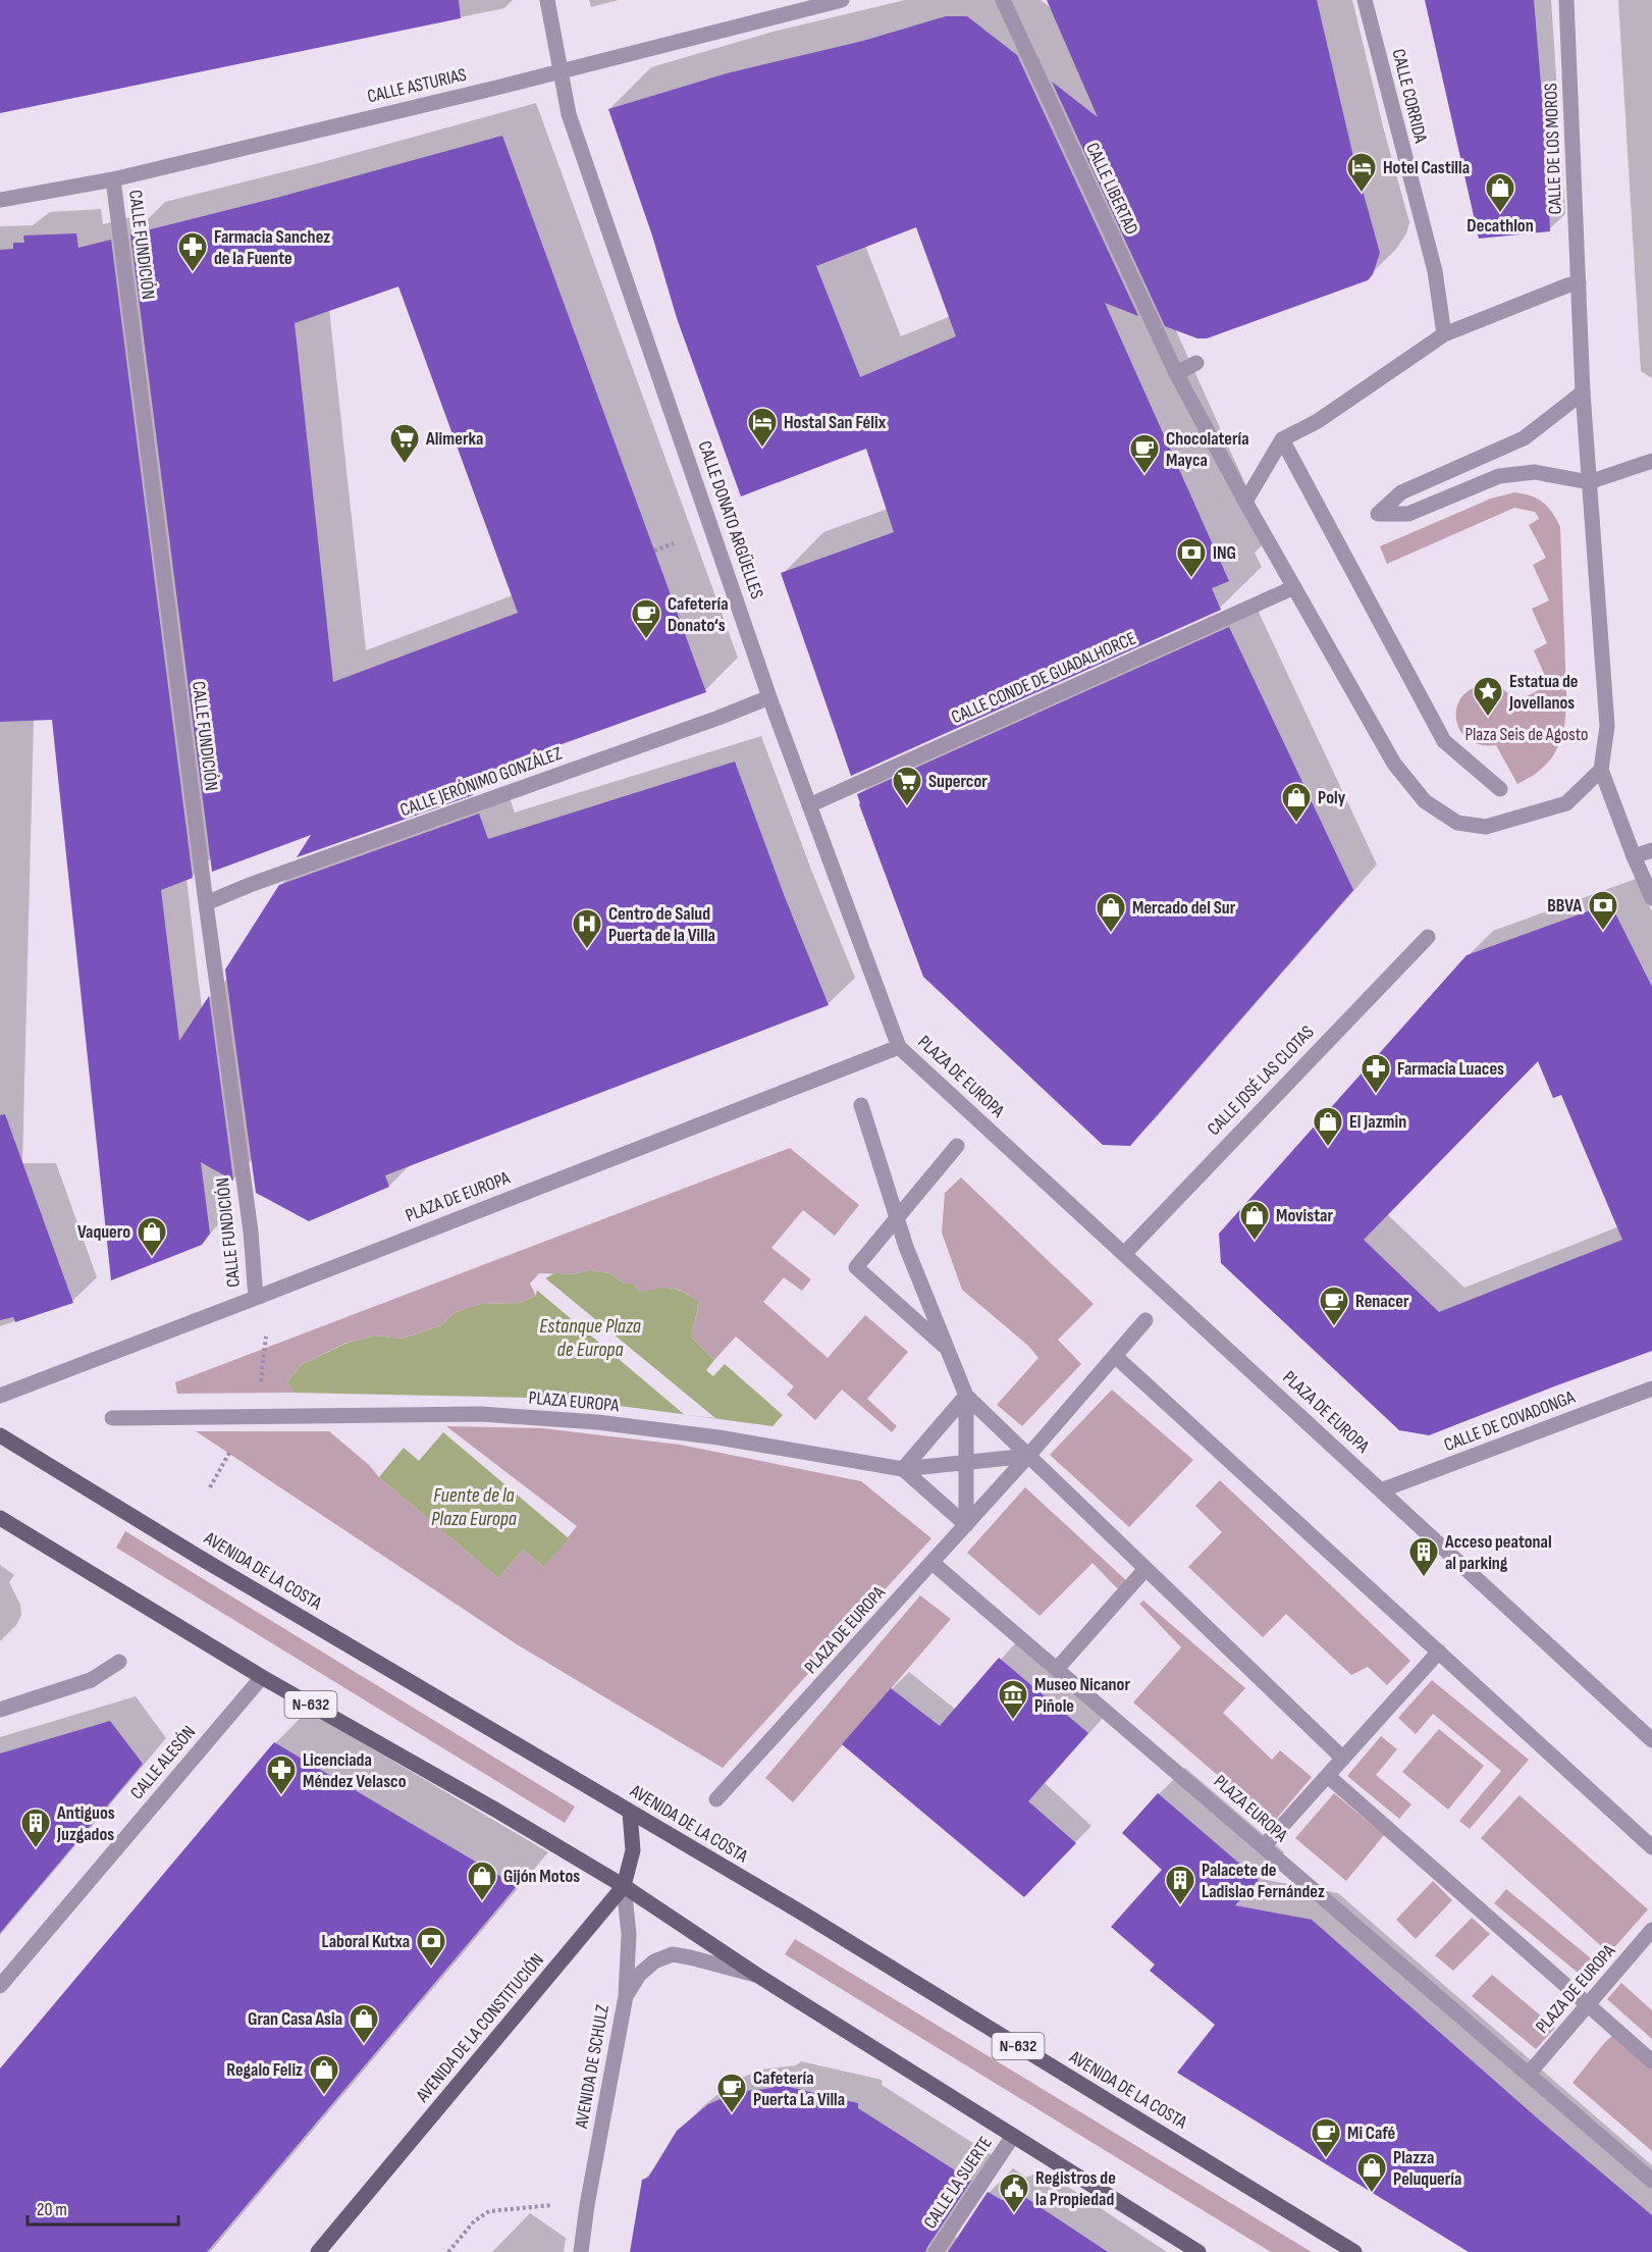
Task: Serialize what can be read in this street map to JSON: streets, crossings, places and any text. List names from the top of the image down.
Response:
{
  "streets": {
    "main road": ["AVENIDA DE LA COSTA", "N-632", "AVENIDA DE LA CONSTITUCIÓN"],
    "street": [
      "CALLE ASTURIAS",
      "CALLE CORRIDA",
      "CALLE DE LOS MOROS",
      "CALLE LIBERTAD",
      "CALLE FUNDICIÓN",
      "CALLE DONATO ARGÜELLES",
      "CALLE CONDE DE GUADALHORCE",
      "CALLE JERÓNIMO GONZÁLEZ",
      "PLAZA DE EUROPA",
      "CALLE JOSÉ LAS CLOTAS",
      "PLAZA EUROPA",
      "CALLE DE COVADONGA",
      "CALLE ALESÓN",
      "AVENIDA DE SCHULZ",
      "CALLE LA SUERTE"
    ]
  },
  "crossings": [
    ["CALLE ASTURIAS", "CALLE FUNDICIÓN"],
    ["CALLE ASTURIAS", "CALLE DONATO ARGÜELLES"],
    ["CALLE FUNDICIÓN", "CALLE JERÓNIMO GONZÁLEZ"],
    ["CALLE FUNDICIÓN", "PLAZA DE EUROPA"],
    ["CALLE DONATO ARGÜELLES", "CALLE CONDE DE GUADALHORCE"],
    ["CALLE DONATO ARGÜELLES", "CALLE JERÓNIMO GONZÁLEZ"],
    ["CALLE DONATO ARGÜELLES", "PLAZA DE EUROPA"],
    ["PLAZA DE EUROPA", "CALLE JOSÉ LAS CLOTAS"],
    ["PLAZA DE EUROPA", "PLAZA EUROPA"],
    ["PLAZA DE EUROPA", "CALLE DE COVADONGA"],
    ["AVENIDA DE LA COSTA", "AVENIDA DE LA CONSTITUCIÓN"],
    ["N-632", "CALLE ALESÓN"],
    ["N-632", "AVENIDA DE LA CONSTITUCIÓN"],
    ["N-632", "AVENIDA DE SCHULZ"],
    ["N-632", "CALLE LA SUERTE"],
    ["AVENIDA DE LA CONSTITUCIÓN", "AVENIDA DE SCHULZ"]
  ],
  "water": ["Estanque Plaza de Europa", "Fuente de la Plaza Europa"],
  "parks": ["Plaza Seis de Agosto"],
  "places": {
    "hotel": ["Hotel Castilla", "Hostal San Félix"],
    "shop": [
      "Decathlon",
      "Poly",
      "Mercado del Sur",
      "El Jazmin",
      "Movistar",
      "Vaquero",
      "Gijón Motos",
      "Gran Casa Asia",
      "Regalo Feliz",
      "Plazza Peluquería"
    ],
    "pharmacy": ["Farmacia Sanchez de la Fuente", "Farmacia Luaces", "Licenciada Méndez Velasco"],
    "supermarket": ["Alimerka", "Supercor"],
    "cafe": [
      "Chocolatería Mayca",
      "Cafetería Donato‘s",
      "Renacer",
      "Cafetería Puerta La Villa",
      "Mi Café"
    ],
    "bank": ["ING", "BBVA", "Laboral Kutxa"],
    "place": ["Estatua de Jovellanos"],
    "hospital": ["Centro de Salud Puerta de la Villa"],
    "building": ["Acceso peatonal al parking", "Antiguos Juzgados", "Palacete de Ladislao Fernández"],
    "museum": ["Museo Nicanor Piñole"],
    "public building": ["Registros de la Propiedad"]
  },
  "scale_bar": "20 m"
}
